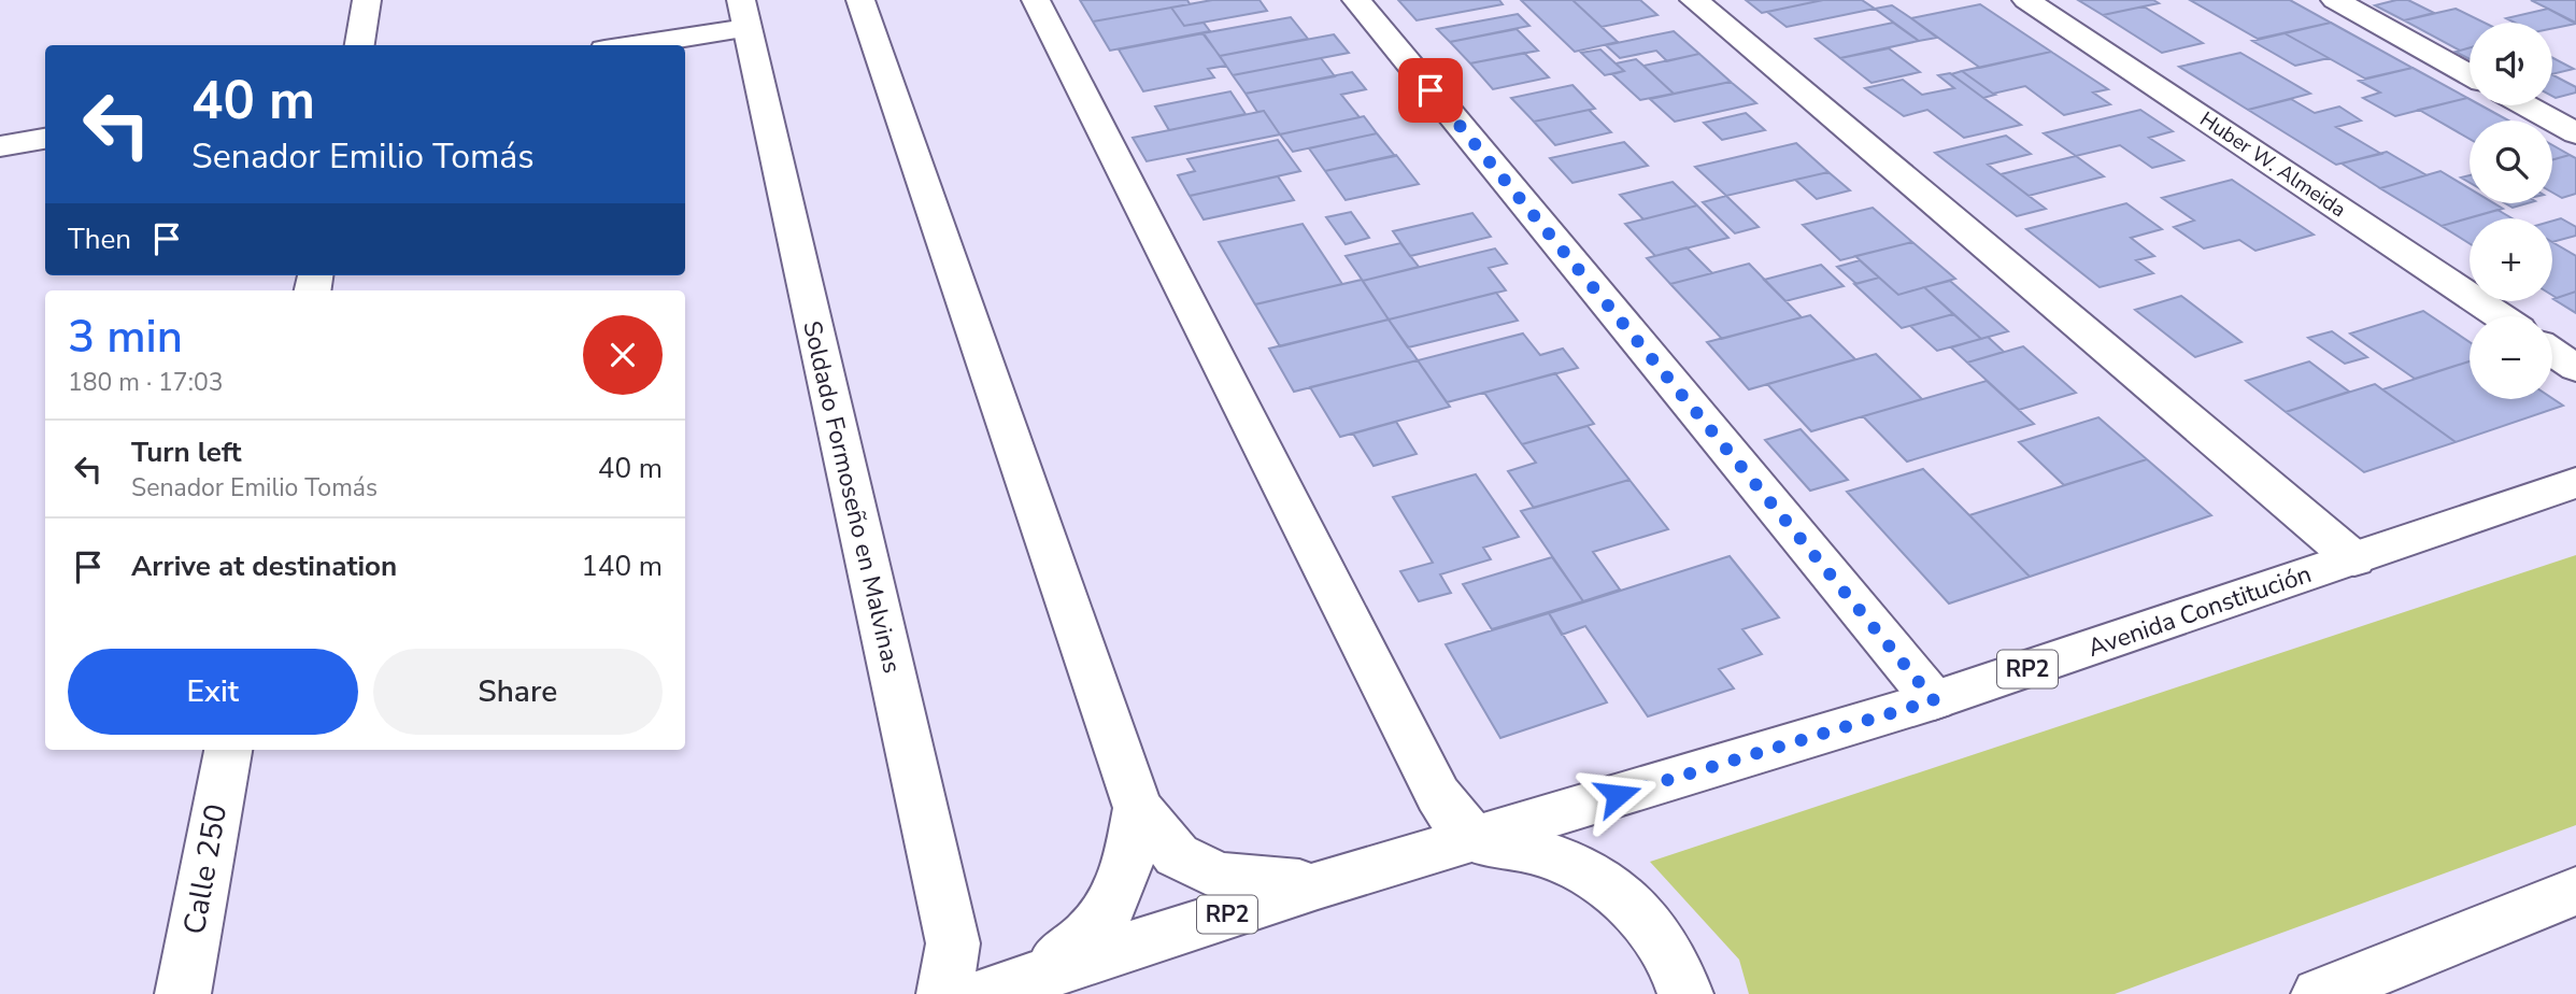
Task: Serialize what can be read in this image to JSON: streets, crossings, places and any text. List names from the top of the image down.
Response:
{
  "streets": {
    "main road": [
      "Huber W. Almeida",
      "Soldado Formoseño en Malvinas",
      "Avenida Constitución",
      "RP2",
      "Calle 250"
    ]
  },
  "page": {
    "map_buttons": ["+", "−"],
    "turn": ["40 m", "Senador Emilio Tomás"],
    "then": "Then",
    "heading": ["3 min", "180 m · 17:03"],
    "list": [
      {
        "name": "Turn left",
        "note": "Senador Emilio Tomás",
        "value": "40 m"
      },
      {
        "name": "Arrive at destination",
        "value": "140 m"
      }
    ],
    "buttons": ["Exit", "Share"]
  }
}
